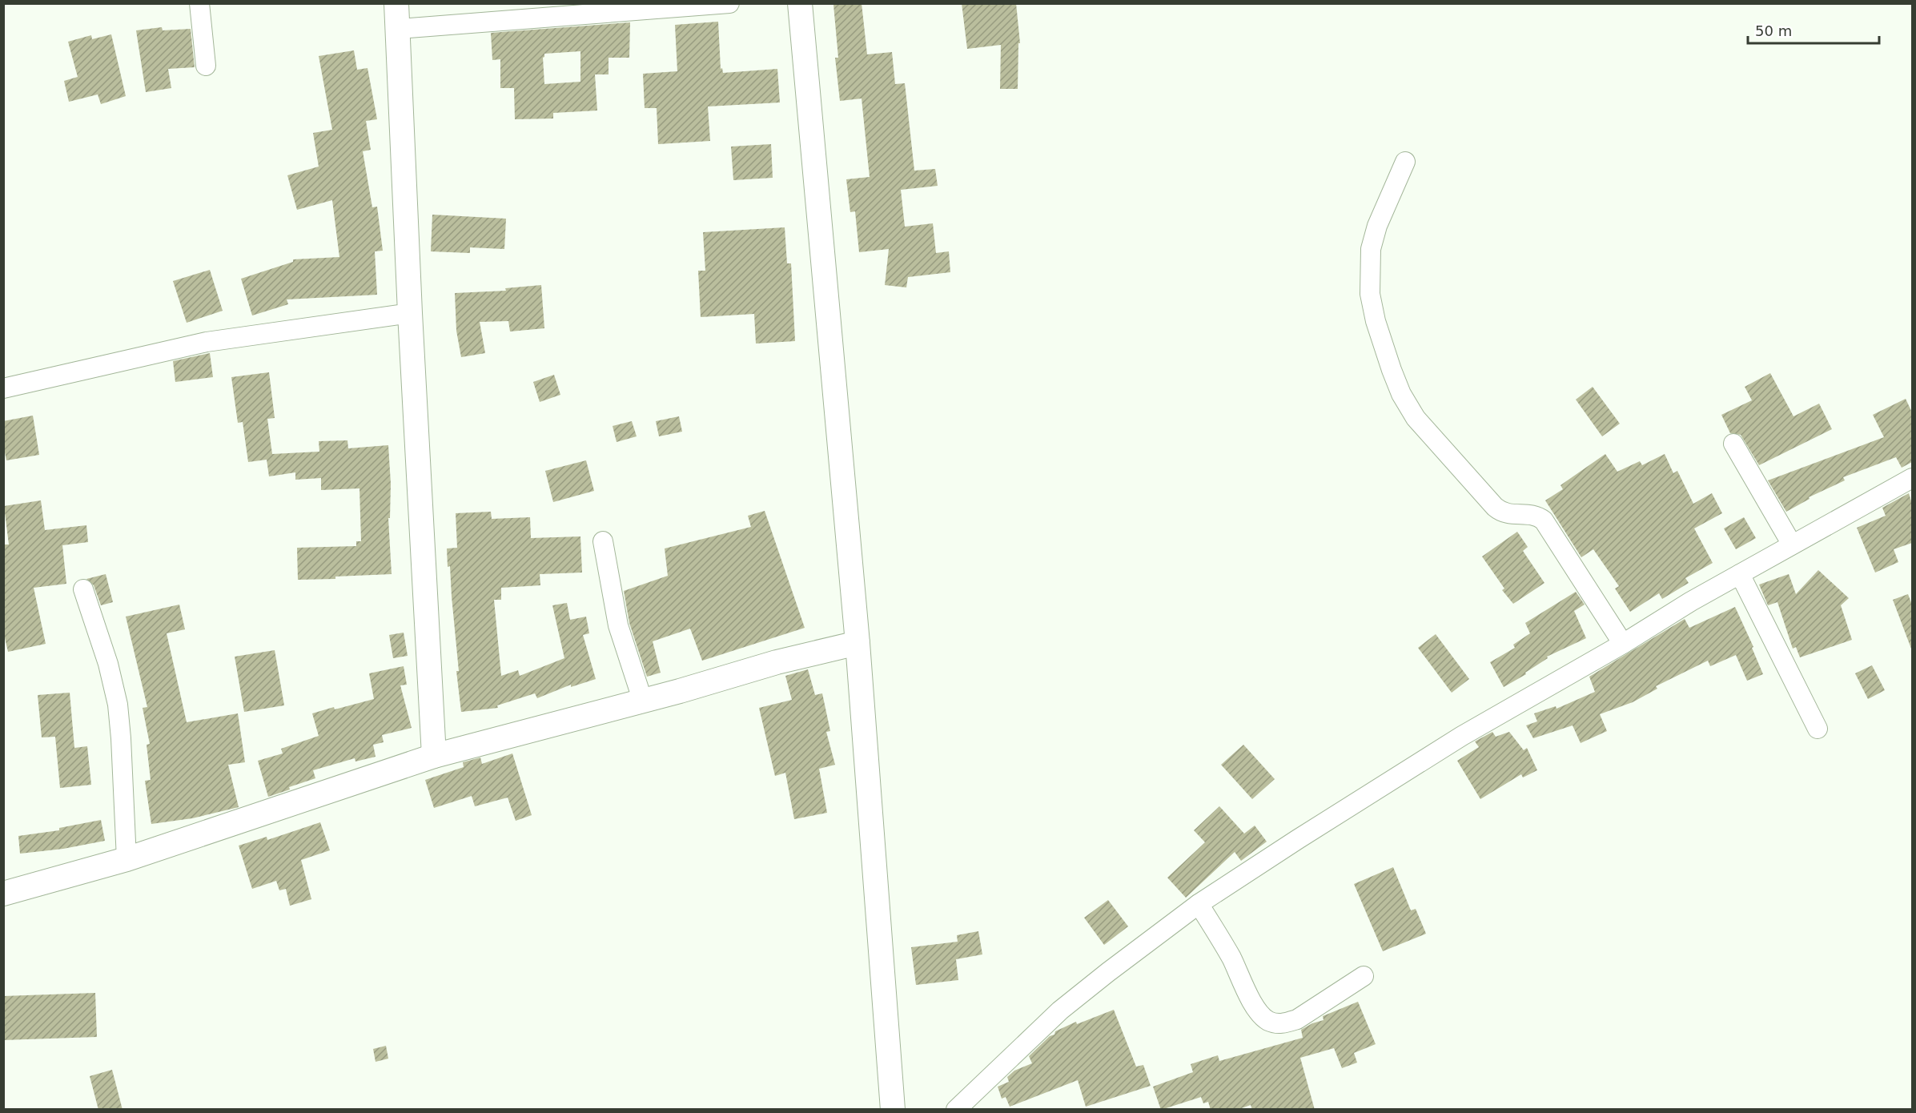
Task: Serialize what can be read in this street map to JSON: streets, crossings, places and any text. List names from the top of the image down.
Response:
{
  "scale_bar": "50 m"
}
